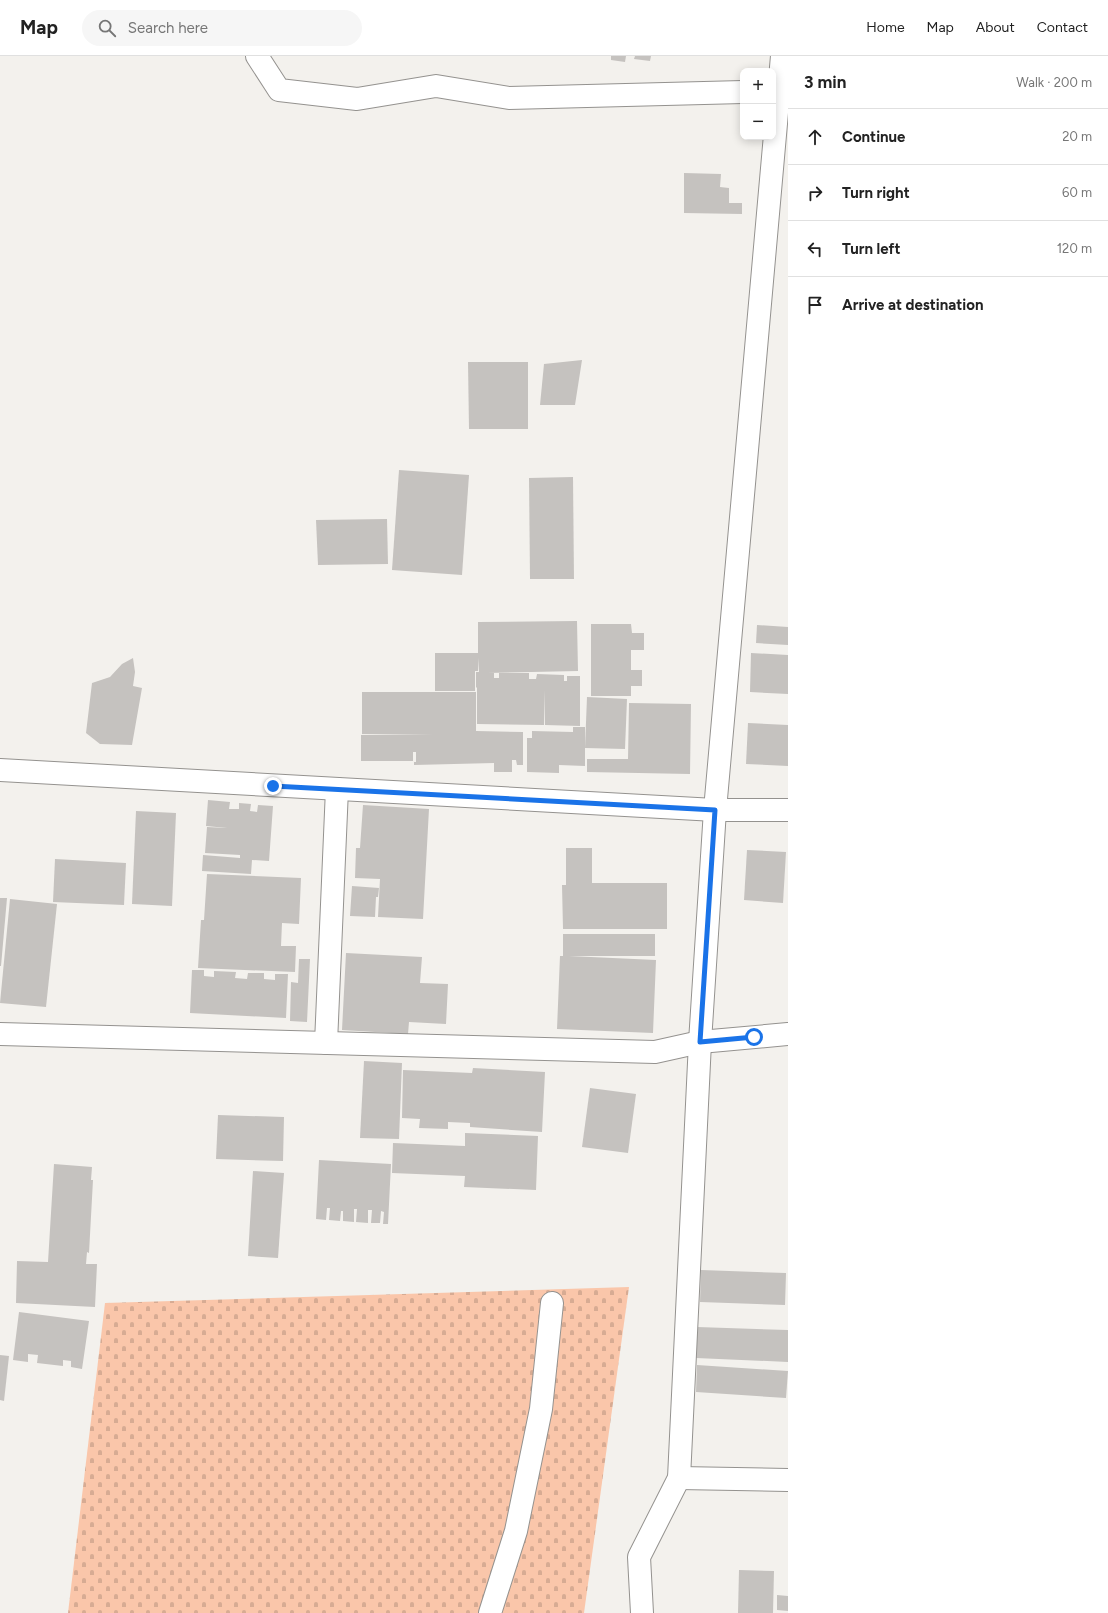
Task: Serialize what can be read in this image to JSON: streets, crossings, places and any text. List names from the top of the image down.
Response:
{
  "page": {
    "header": "Map",
    "search": "Search here",
    "nav": [
      "Home",
      "Map",
      "About",
      "Contact"
    ],
    "heading": ["3 min", "Walk · 200 m"],
    "map_buttons": ["+", "−"],
    "list": [
      ["Continue", "20 m"],
      ["Turn right", "60 m"],
      ["Turn left", "120 m"],
      "Arrive at destination"
    ]
  }
}
